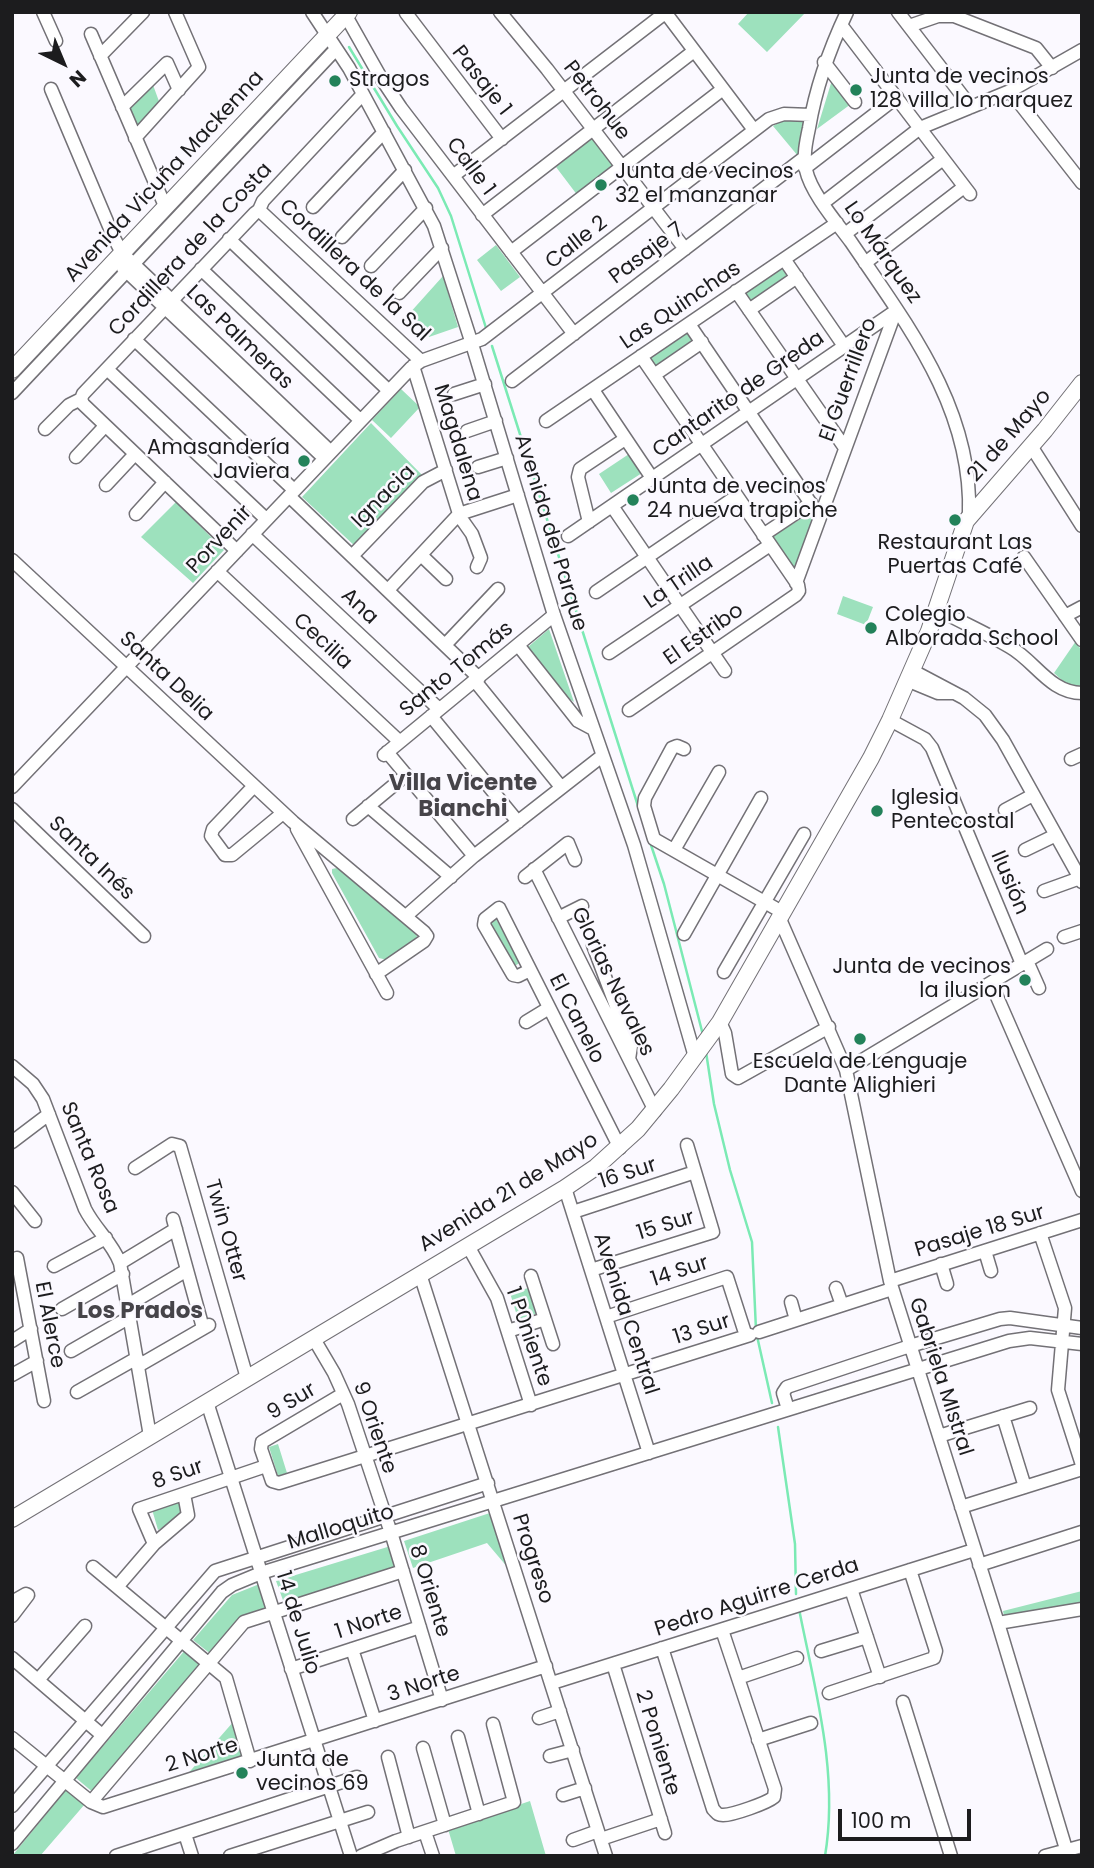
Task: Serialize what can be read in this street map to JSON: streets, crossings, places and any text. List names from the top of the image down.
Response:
{
  "streets": {
    "main road": ["Avenida Vicuña Mackenna", "21 de Mayo", "Avenida 21 de Mayo"],
    "street": [
      "Pasaje 1",
      "Petrohue",
      "Calle 1",
      "Calle 2",
      "Cordillera de la Costa",
      "Lo Márquez",
      "Pasaje 7",
      "Cordillera de la Sal",
      "Las Quinchas",
      "Las Palmeras",
      "El Guerrillero",
      "Cantarito de Greda",
      "Magdalena",
      "Ignacia",
      "Avenida del Parque",
      "Porvenir",
      "La Trilla",
      "Ana",
      "El Estribo",
      "Cecilia",
      "Santo Tomás",
      "Santa Delia",
      "Santa Inés",
      "Ilusión",
      "Glorias Navales",
      "El Canelo",
      "Santa Rosa",
      "16 Sur",
      "15 Sur",
      "Twin Otter",
      "Pasaje 18 Sur",
      "14 Sur",
      "Avenida Central",
      "El Alerce",
      "13 Sur",
      "1 P0niente",
      "Gabriela MIstral",
      "9 Sur",
      "9 Oriente",
      "8 Sur",
      "Malloquito",
      "Progreso",
      "8 Oriente",
      "Pedro Aguirre Cerda",
      "14 de Julio",
      "1 Norte",
      "3 Norte",
      "2 Poniente",
      "2 Norte"
    ]
  },
  "crossings": [
    ["Petrohue", "Calle 2"],
    ["Petrohue", "Pasaje 7"],
    ["Calle 1", "Avenida Vicuña Mackenna"],
    ["Calle 1", "Calle 2"],
    ["Calle 1", "Pasaje 7"],
    ["Avenida Vicuña Mackenna", "Las Palmeras"],
    ["Avenida Vicuña Mackenna", "Avenida del Parque"],
    ["Calle 2", "Avenida del Parque"],
    ["Calle 2", "Porvenir"],
    ["Cordillera de la Costa", "Cordillera de la Sal"],
    ["Cordillera de la Costa", "Las Palmeras"],
    ["Cordillera de la Costa", "Avenida del Parque"],
    ["Lo Márquez", "Pasaje 7"],
    ["Lo Márquez", "Las Quinchas"],
    ["Lo Márquez", "El Guerrillero"],
    ["Lo Márquez", "Cantarito de Greda"],
    ["Lo Márquez", "21 de Mayo"],
    ["Lo Márquez", "Avenida 21 de Mayo"],
    ["Cordillera de la Sal", "Magdalena"],
    ["Cordillera de la Sal", "Porvenir"],
    ["Las Palmeras", "Porvenir"],
    ["El Guerrillero", "Cantarito de Greda"],
    ["El Guerrillero", "El Estribo"],
    ["21 de Mayo", "Avenida 21 de Mayo"],
    ["Magdalena", "Ignacia"],
    ["Magdalena", "Porvenir"],
    ["Avenida del Parque", "Porvenir"],
    ["Avenida del Parque", "Santo Tomás"],
    ["Avenida del Parque", "Avenida 21 de Mayo"],
    ["Porvenir", "Ana"],
    ["Porvenir", "Cecilia"],
    ["Porvenir", "Santa Delia"],
    ["Ana", "Santo Tomás"],
    ["Cecilia", "Santo Tomás"],
    ["Ilusión", "Avenida 21 de Mayo"],
    ["Glorias Navales", "Avenida 21 de Mayo"],
    ["El Canelo", "Avenida 21 de Mayo"],
    ["Santa Rosa", "Avenida 21 de Mayo"],
    ["16 Sur", "15 Sur"],
    ["16 Sur", "Avenida Central"],
    ["Avenida 21 de Mayo", "Twin Otter"],
    ["Avenida 21 de Mayo", "Avenida Central"],
    ["Avenida 21 de Mayo", "1 P0niente"],
    ["Avenida 21 de Mayo", "Gabriela MIstral"],
    ["Avenida 21 de Mayo", "9 Oriente"],
    ["Avenida 21 de Mayo", "Progreso"],
    ["Avenida 21 de Mayo", "14 de Julio"],
    ["15 Sur", "Avenida Central"],
    ["Pasaje 18 Sur", "13 Sur"],
    ["Pasaje 18 Sur", "Gabriela MIstral"],
    ["14 Sur", "Avenida Central"],
    ["14 Sur", "13 Sur"],
    ["Avenida Central", "13 Sur"],
    ["Avenida Central", "Malloquito"],
    ["13 Sur", "1 P0niente"],
    ["13 Sur", "9 Sur"],
    ["13 Sur", "9 Oriente"],
    ["13 Sur", "8 Sur"],
    ["13 Sur", "Progreso"],
    ["Gabriela MIstral", "Malloquito"],
    ["Gabriela MIstral", "Pedro Aguirre Cerda"],
    ["9 Sur", "9 Oriente"],
    ["9 Sur", "8 Sur"],
    ["9 Oriente", "Malloquito"],
    ["9 Oriente", "8 Oriente"],
    ["8 Sur", "14 de Julio"],
    ["Malloquito", "Progreso"],
    ["Malloquito", "8 Oriente"],
    ["Malloquito", "14 de Julio"],
    ["Progreso", "Pedro Aguirre Cerda"],
    ["Progreso", "3 Norte"],
    ["8 Oriente", "1 Norte"],
    ["8 Oriente", "3 Norte"],
    ["Pedro Aguirre Cerda", "2 Poniente"],
    ["14 de Julio", "1 Norte"],
    ["14 de Julio", "3 Norte"],
    ["14 de Julio", "2 Norte"],
    ["3 Norte", "2 Norte"]
  ],
  "districts": ["Villa Vicente Bianchi", "Los Prados"],
  "places": [
    "Stragos",
    "Junta de vecinos 128 villa lo marquez",
    "Junta de vecinos 32 el manzanar",
    "Amasandería Javiera",
    "Junta de vecinos 24 nueva trapiche",
    "Restaurant Las Puertas Café",
    "Colegio Alborada School",
    "Iglesia Pentecostal",
    "Junta de vecinos la ilusion",
    "Escuela de Lenguaje Dante Alighieri",
    "Junta de vecinos 69"
  ],
  "scale_bar": "100 m",
  "north": "bottom right"
}
